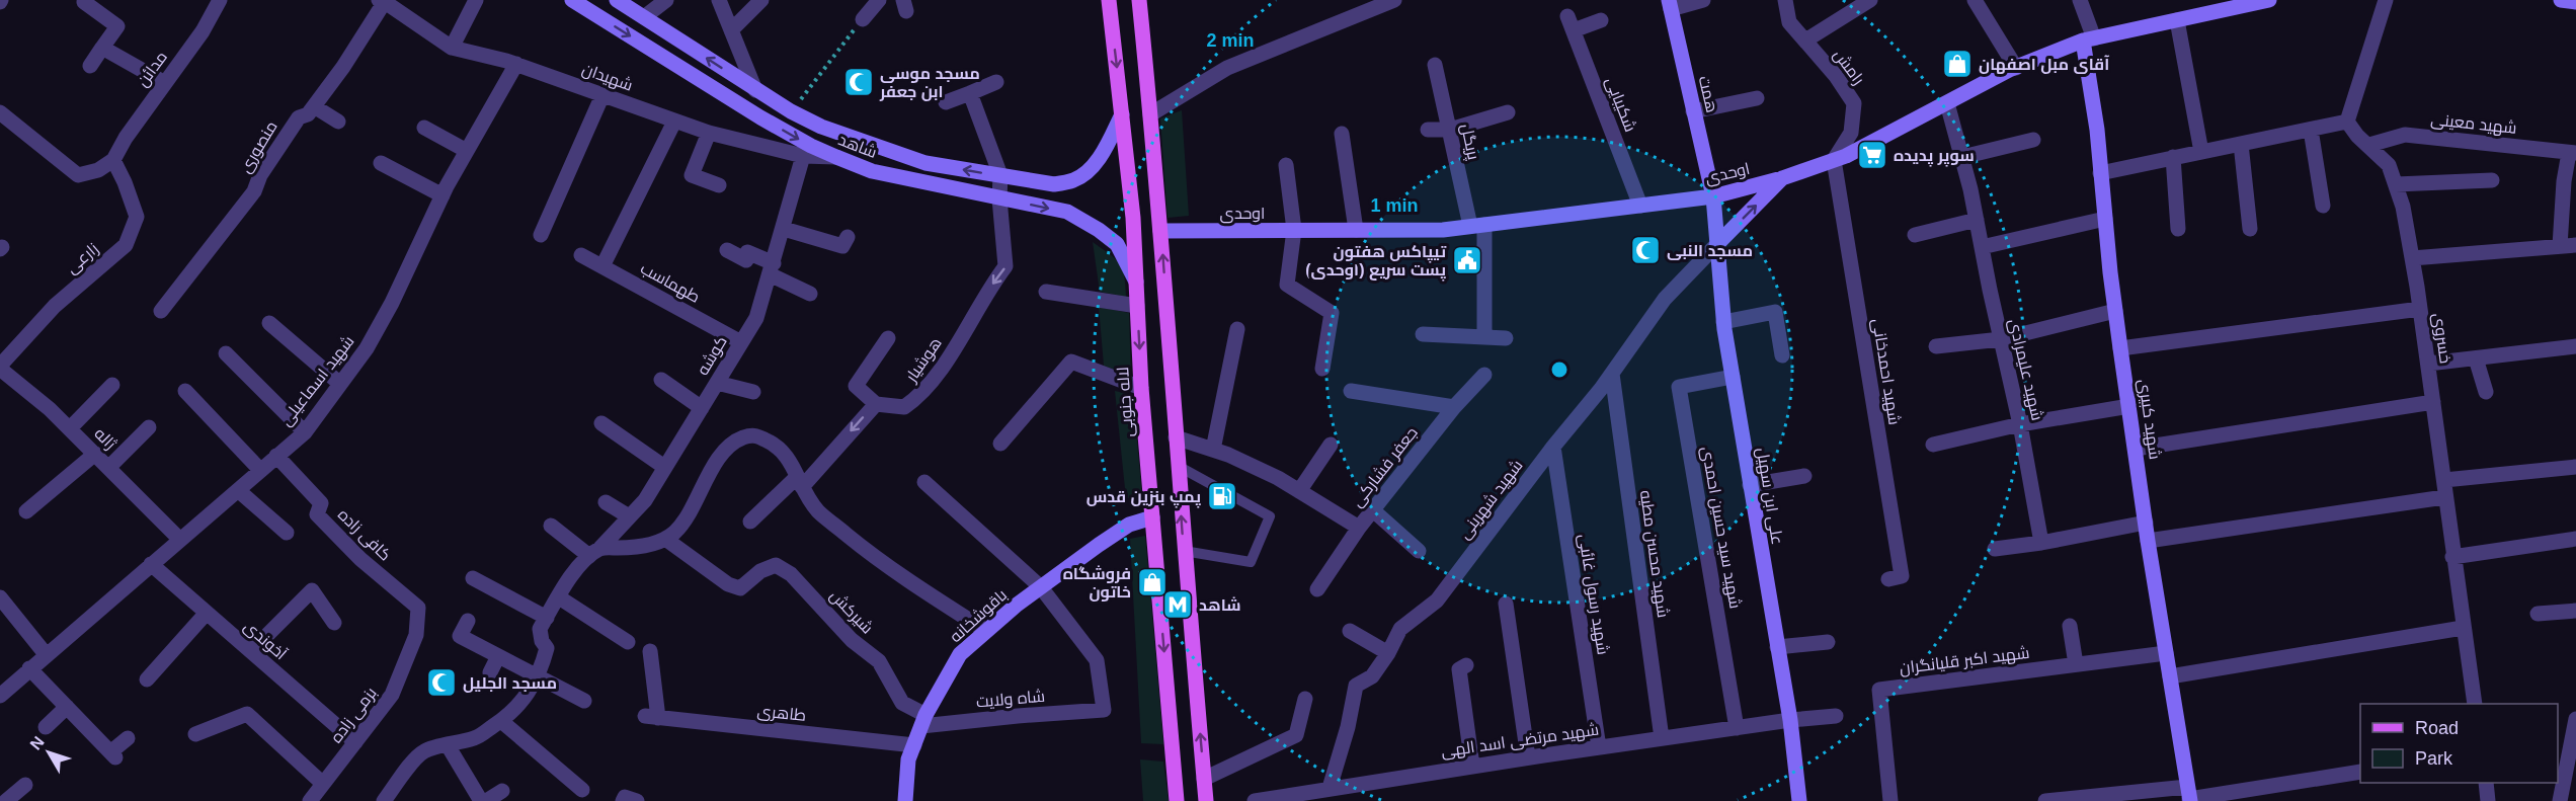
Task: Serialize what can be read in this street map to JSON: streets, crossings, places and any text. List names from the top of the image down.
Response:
{
  "streets": {
    "main road": [
      "همت",
      "شاهد",
      "اوحدی",
      "لاله جنوبی",
      "شهید کبیری",
      "علی ابن سهیل",
      "باقوشخانه"
    ],
    "street": [
      "رامش",
      "مدائن",
      "شهیدان",
      "شکیبایی",
      "شهید معینی",
      "پریگل",
      "منصوری",
      "زارعی",
      "طهماسب",
      "خسروی",
      "کوشه",
      "هوشیار",
      "شهید علیمرادی",
      "شهید احمدخانی",
      "شهید اسماعیلی",
      "ژاله",
      "جعفر فشارکی",
      "شهید شهرینی",
      "شهید سید حسین احمدی",
      "کافی زاده",
      "شهید محسن مطیه",
      "شهید رسول غائبی",
      "شیرکش",
      "آخوندی",
      "شهید اکبر قلیانگران",
      "شاه ولایت",
      "طاهری",
      "بزمی زاده",
      "شهید مرتضی اسد الهی"
    ]
  },
  "crossings": [
    ["رامش", "اوحدی"],
    ["رامش", "شهید احمدخانی"],
    ["مدائن", "زارعی"],
    ["شهیدان", "شاهد"],
    ["شهیدان", "منصوری"],
    ["شهیدان", "کوشه"],
    ["شهیدان", "شهید اسماعیلی"],
    ["همت", "اوحدی"],
    ["همت", "علی ابن سهیل"],
    ["شکیبایی", "اوحدی"],
    ["شهید معینی", "خسروی"],
    ["پریگل", "اوحدی"],
    ["شاهد", "هوشیار"],
    ["شاهد", "لاله جنوبی"],
    ["اوحدی", "شهید علیمرادی"],
    ["اوحدی", "شهید احمدخانی"],
    ["اوحدی", "شهید کبیری"],
    ["اوحدی", "علی ابن سهیل"],
    ["زارعی", "ژاله"],
    ["طهماسب", "کوشه"],
    ["شهید اسماعیلی", "ژاله"],
    ["شهید اسماعیلی", "کافی زاده"],
    ["شهید اسماعیلی", "آخوندی"],
    ["لاله جنوبی", "باقوشخانه"],
    ["شهید کبیری", "شهید اکبر قلیانگران"],
    ["علی ابن سهیل", "شهید شهرینی"],
    ["علی ابن سهیل", "شهید سید حسین احمدی"],
    ["علی ابن سهیل", "شهید مرتضی اسد الهی"],
    ["شهید شهرینی", "شهید محسن مطیه"],
    ["شهید شهرینی", "شهید رسول غائبی"],
    ["شهید شهرینی", "شهید مرتضی اسد الهی"],
    ["شهید سید حسین احمدی", "شهید مرتضی اسد الهی"],
    ["کافی زاده", "بزمی زاده"],
    ["شهید محسن مطیه", "شهید مرتضی اسد الهی"],
    ["شهید رسول غائبی", "شهید مرتضی اسد الهی"],
    ["شیرکش", "باقوشخانه"],
    ["شیرکش", "شاه ولایت"],
    ["باقوشخانه", "شاه ولایت"],
    ["باقوشخانه", "طاهری"],
    ["آخوندی", "بزمی زاده"]
  ],
  "one_way": ["هوشیار"],
  "places": {
    "shop": ["آقای مبل اصفهان", "فروشگاه خاتون"],
    "mosque": ["مسجد موسی ابن جعفر", "مسجد النبی", "مسجد الجلیل"],
    "supermarket": ["سوپر پدیده"],
    "public building": ["تیپاکس هفتون (اوحدی) پست سریع"],
    "fuel station": ["پمپ بنزین قدس"],
    "metro station": ["شاهد"]
  },
  "legend": ["Road", "Park"],
  "north": "top left",
  "rings": ["2 min", "1 min"]
}
